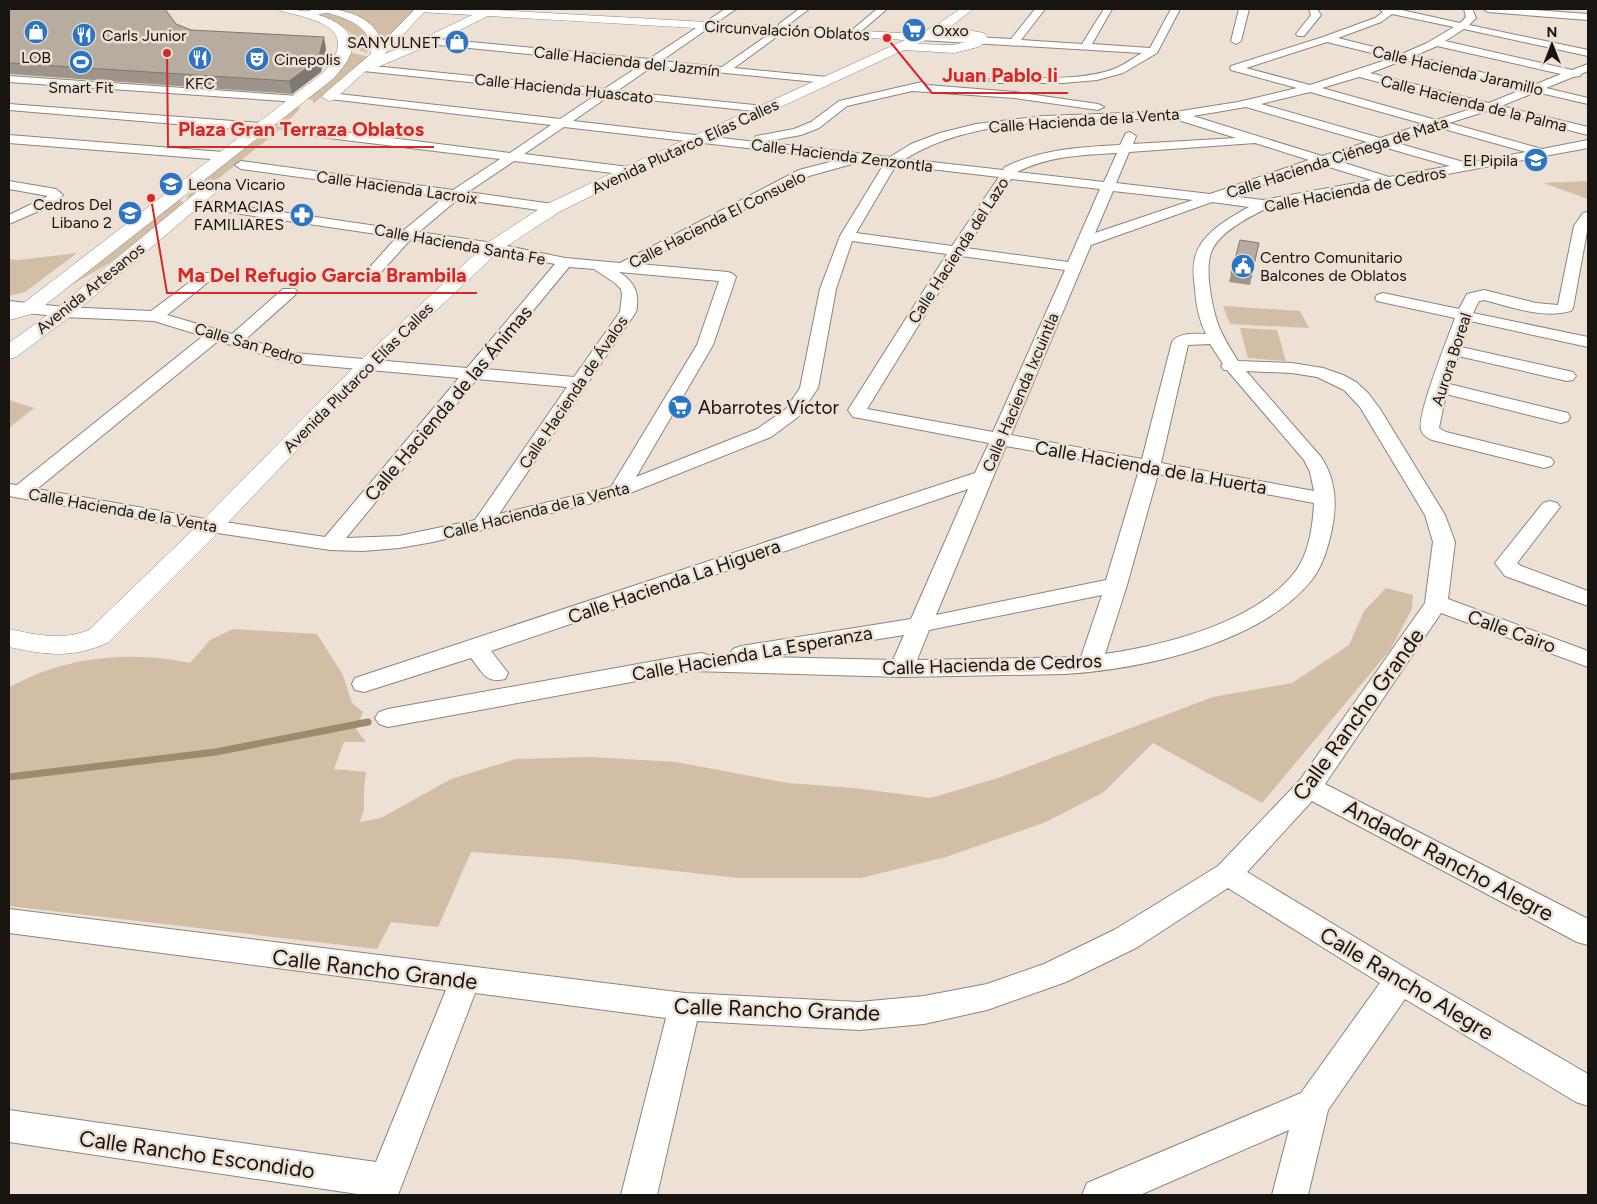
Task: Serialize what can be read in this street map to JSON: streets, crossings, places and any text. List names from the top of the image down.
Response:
{
  "streets": {
    "street": [
      "Circunvalación Oblatos",
      "Calle Hacienda del Jazmín",
      "Calle Hacienda Jaramillo",
      "Calle Hacienda Huascato",
      "Calle Hacienda de la Palma",
      "Calle Hacienda de la Venta",
      "Avenida Plutarco Elías Calles",
      "Calle Hacienda Zenzontla",
      "Calle Hacienda Ciénega de Mata",
      "Calle Hacienda Lacroix",
      "Calle Hacienda de Cedros",
      "Calle Hacienda El Consuelo",
      "Calle Hacienda Santa Fe",
      "Calle Hacienda del Lazo",
      "Avenida Artesanos",
      "Calle San Pedro",
      "Aurora Boreal",
      "Calle Hacienda de Ávalos",
      "Calle Hacienda Ixcuintla",
      "Calle Hacienda de las Ánimas",
      "Calle Hacienda de la Huerta",
      "Calle Hacienda La Higuera",
      "Calle Cairo",
      "Calle Hacienda La Esperanza",
      "Calle Rancho Grande",
      "Andador Rancho Alegre",
      "Calle Rancho Alegre",
      "Calle Rancho Escondido"
    ]
  },
  "crossings": [
    ["Circunvalación Oblatos", "Avenida Plutarco Elías Calles"],
    ["Circunvalación Oblatos", "Avenida Artesanos"],
    ["Calle Hacienda del Jazmín", "Avenida Plutarco Elías Calles"],
    ["Calle Hacienda Jaramillo", "Calle Hacienda de la Venta"],
    ["Calle Hacienda Jaramillo", "Calle Hacienda Ciénega de Mata"],
    ["Calle Hacienda Huascato", "Avenida Plutarco Elías Calles"],
    ["Calle Hacienda Huascato", "Avenida Artesanos"],
    ["Calle Hacienda de la Palma", "Calle Hacienda de la Venta"],
    ["Calle Hacienda de la Palma", "Calle Hacienda Ciénega de Mata"],
    ["Calle Hacienda de la Venta", "Avenida Plutarco Elías Calles"],
    ["Calle Hacienda de la Venta", "Calle Hacienda Zenzontla"],
    ["Calle Hacienda de la Venta", "Calle Hacienda Santa Fe"],
    ["Calle Hacienda de la Venta", "Calle Hacienda de Ávalos"],
    ["Calle Hacienda de la Venta", "Calle Hacienda Ixcuintla"],
    ["Calle Hacienda de la Venta", "Calle Hacienda de las Ánimas"],
    ["Avenida Plutarco Elías Calles", "Calle Hacienda Zenzontla"],
    ["Avenida Plutarco Elías Calles", "Calle Hacienda Lacroix"],
    ["Avenida Plutarco Elías Calles", "Calle Hacienda Santa Fe"],
    ["Avenida Plutarco Elías Calles", "Calle San Pedro"],
    ["Calle Hacienda Zenzontla", "Calle Hacienda Ciénega de Mata"],
    ["Calle Hacienda Zenzontla", "Calle Hacienda de Cedros"],
    ["Calle Hacienda Zenzontla", "Calle Hacienda El Consuelo"],
    ["Calle Hacienda Zenzontla", "Calle Hacienda del Lazo"],
    ["Calle Hacienda Zenzontla", "Avenida Artesanos"],
    ["Calle Hacienda Zenzontla", "Calle Hacienda Ixcuintla"],
    ["Calle Hacienda Ciénega de Mata", "Calle Hacienda Ixcuintla"],
    ["Calle Hacienda Lacroix", "Avenida Artesanos"],
    ["Calle Hacienda de Cedros", "Calle Hacienda Ixcuintla"],
    ["Calle Hacienda de Cedros", "Calle Hacienda de la Huerta"],
    ["Calle Hacienda de Cedros", "Calle Hacienda La Esperanza"],
    ["Calle Hacienda de Cedros", "Calle Rancho Grande"],
    ["Calle Hacienda El Consuelo", "Calle Hacienda Santa Fe"],
    ["Calle Hacienda Santa Fe", "Avenida Artesanos"],
    ["Calle Hacienda Santa Fe", "Calle Hacienda de Ávalos"],
    ["Calle Hacienda Santa Fe", "Calle Hacienda de las Ánimas"],
    ["Calle Hacienda del Lazo", "Calle Hacienda Ixcuintla"],
    ["Calle Hacienda del Lazo", "Calle Hacienda de la Huerta"],
    ["Avenida Artesanos", "Calle San Pedro"],
    ["Calle San Pedro", "Calle Hacienda de Ávalos"],
    ["Calle San Pedro", "Calle Hacienda de las Ánimas"],
    ["Calle Hacienda Ixcuintla", "Calle Hacienda de la Huerta"],
    ["Calle Hacienda Ixcuintla", "Calle Hacienda La Higuera"],
    ["Calle Hacienda Ixcuintla", "Calle Hacienda La Esperanza"],
    ["Calle Cairo", "Calle Rancho Grande"],
    ["Calle Rancho Grande", "Andador Rancho Alegre"],
    ["Calle Rancho Grande", "Calle Rancho Alegre"]
  ],
  "places": {
    "supermarket": ["Oxxo", "Abarrotes Víctor"],
    "shop": ["LOB", "SANYULNET"],
    "restaurant": ["Carls Junior", "KFC"],
    "other": ["Juan Pablo Ii", "Plaza Gran Terraza Oblatos", "Ma Del Refugio Garcia Brambila"],
    "theatre": ["Cinepolis"],
    "sports": ["Smart Fit"],
    "school or university": ["El Pipila", "Leona Vicario", "Cedros Del Libano 2"],
    "pharmacy": ["FARMACIAS FAMILIARES"],
    "public building": ["Centro Comunitario Balcones de Oblatos"]
  },
  "north": "top"
}
